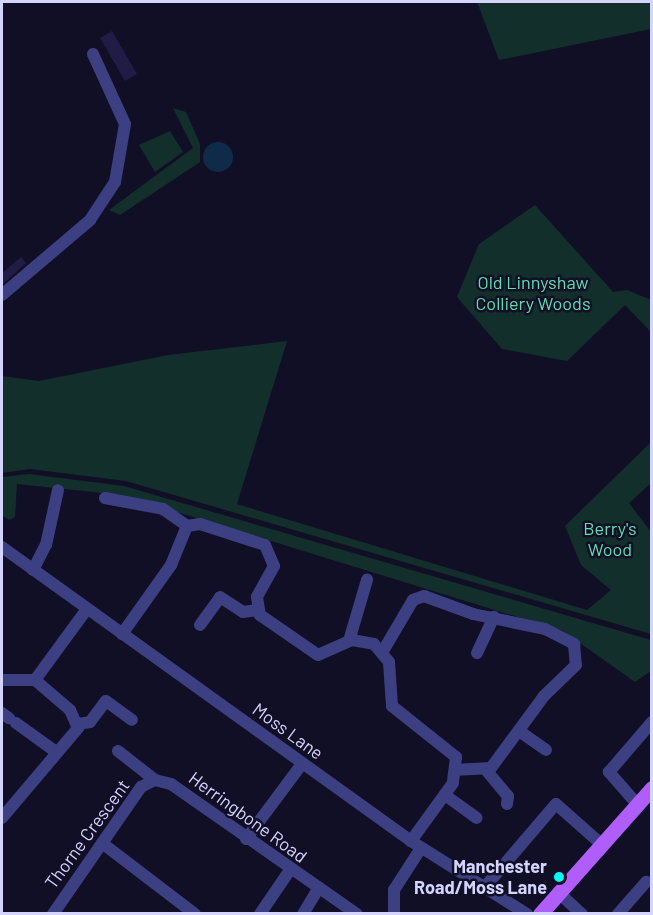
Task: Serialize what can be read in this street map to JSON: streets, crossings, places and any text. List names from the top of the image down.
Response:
{
  "streets": {
    "street": ["Moss Lane", "Herringbone Road", "Thorne Crescent"]
  },
  "crossings": [
    ["Herringbone Road", "Thorne Crescent"]
  ],
  "parks": ["Old Linnyshaw Colliery Woods", "Berry's Wood"],
  "places": ["Manchester Road/Moss Lane"]
}
